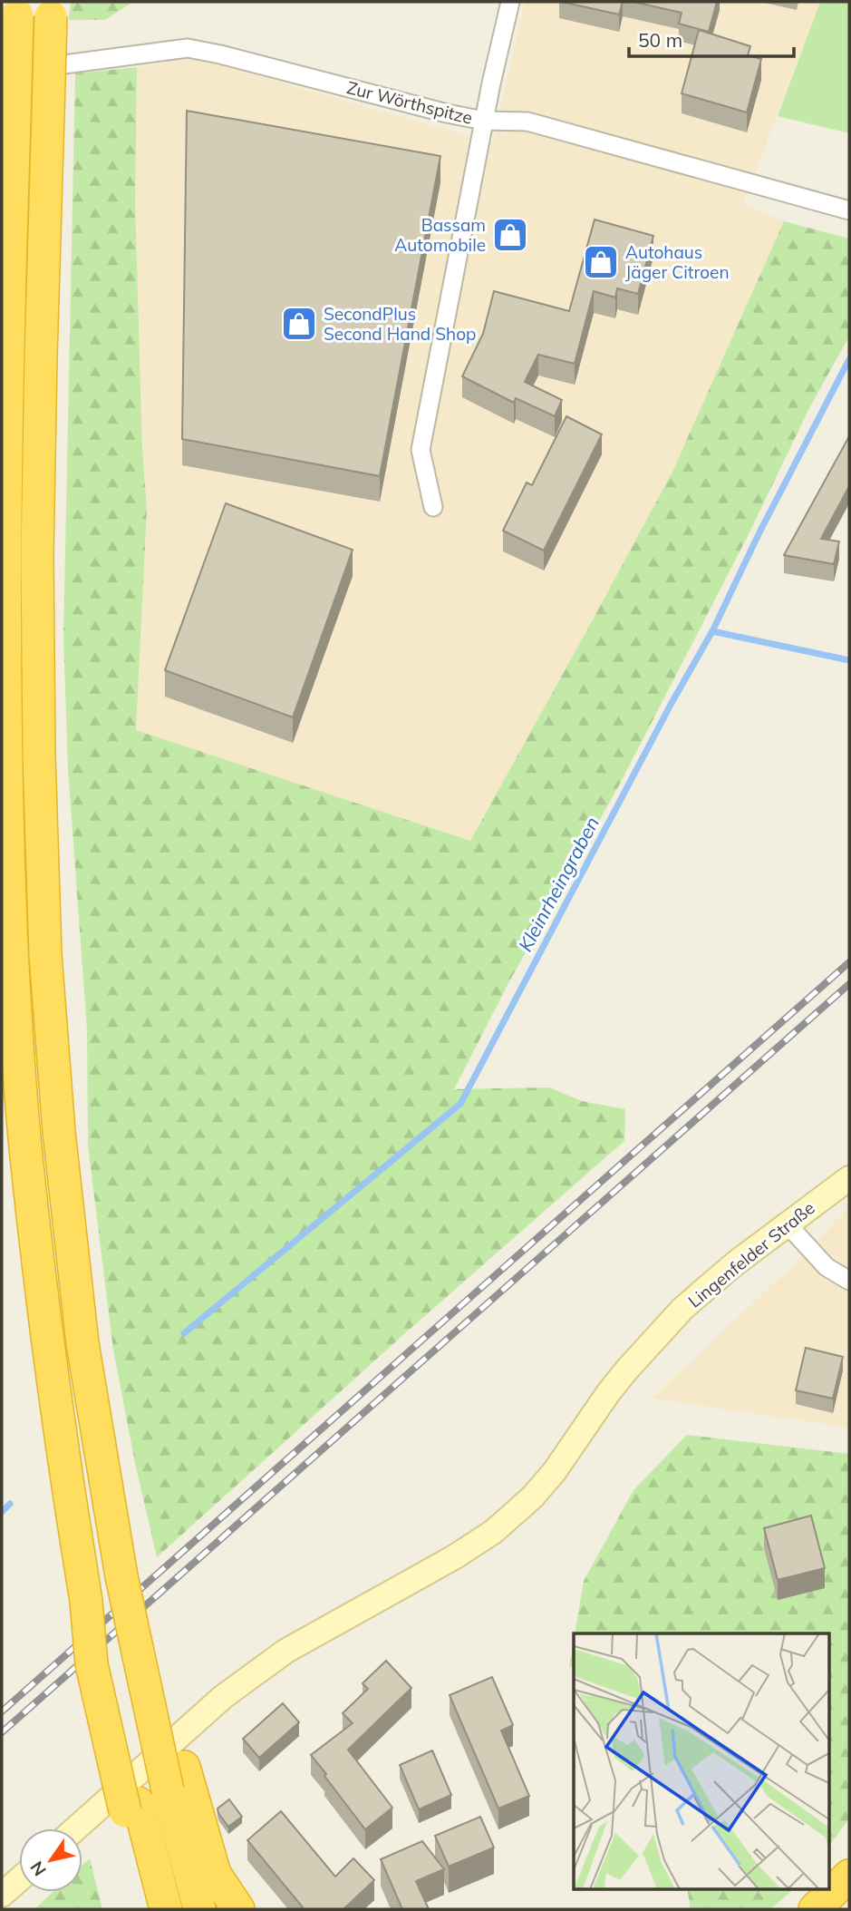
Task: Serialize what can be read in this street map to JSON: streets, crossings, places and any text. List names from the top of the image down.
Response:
{
  "streets": {
    "main road": ["Lingenfelder Straße"],
    "street": ["Zur Wörthspitze"]
  },
  "water": ["Kleinrheingraben"],
  "places": {
    "shop": ["Bassam Automobile", "Autohaus Jäger Citroen", "SecondPlus Second Hand Shop"]
  },
  "scale_bar": "50 m",
  "north": "bottom left"
}
